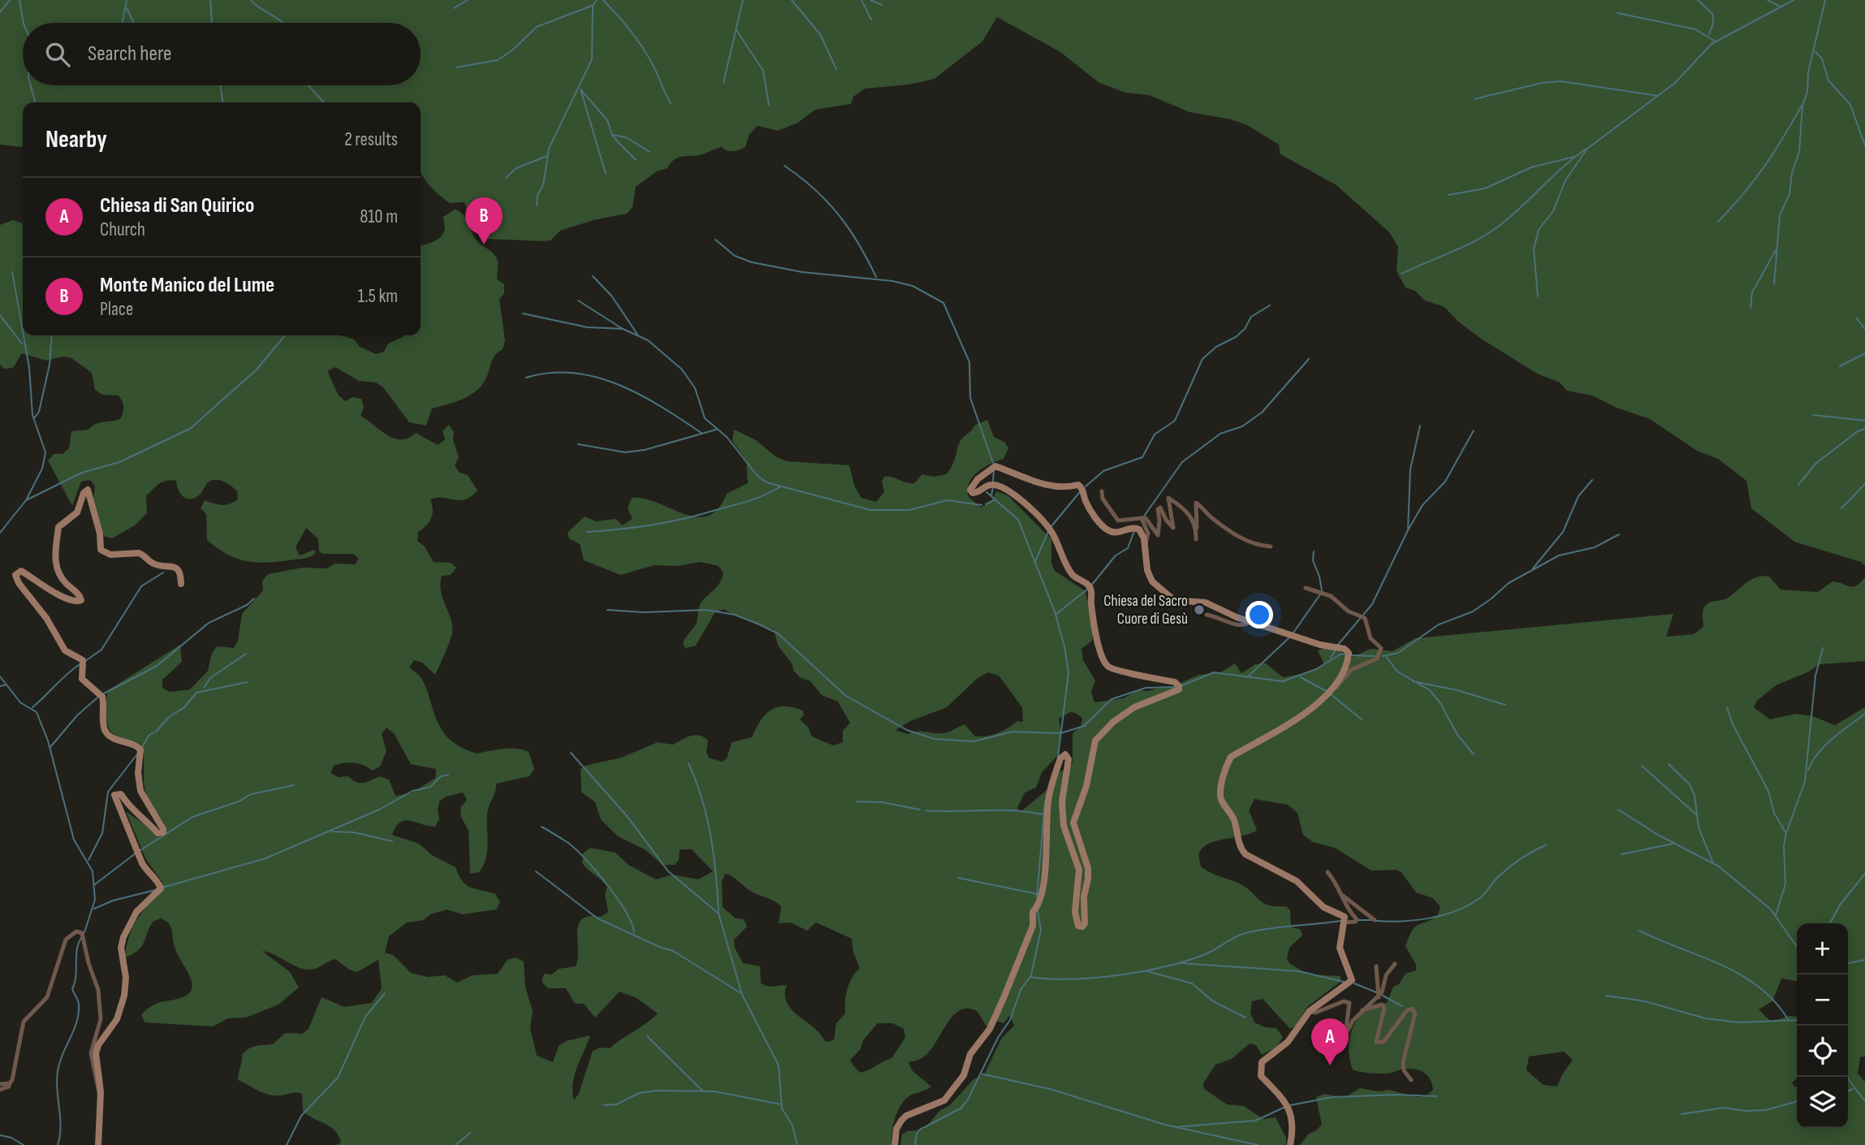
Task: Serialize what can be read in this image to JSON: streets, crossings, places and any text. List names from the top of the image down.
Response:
{
  "places": ["Chiesa del Sacro Cuore di Gesù"],
  "page": {
    "search": "Search here",
    "heading": ["Nearby", "2 results"],
    "list": [
      {
        "mark": "A",
        "name": "Chiesa di San Quirico",
        "note": "Church",
        "value": "810 m"
      },
      {
        "mark": "B",
        "name": "Monte Manico del Lume",
        "note": "Place",
        "value": "1.5 km"
      }
    ],
    "pins": ["B", "A"],
    "map_buttons": ["+", "−"]
  }
}
